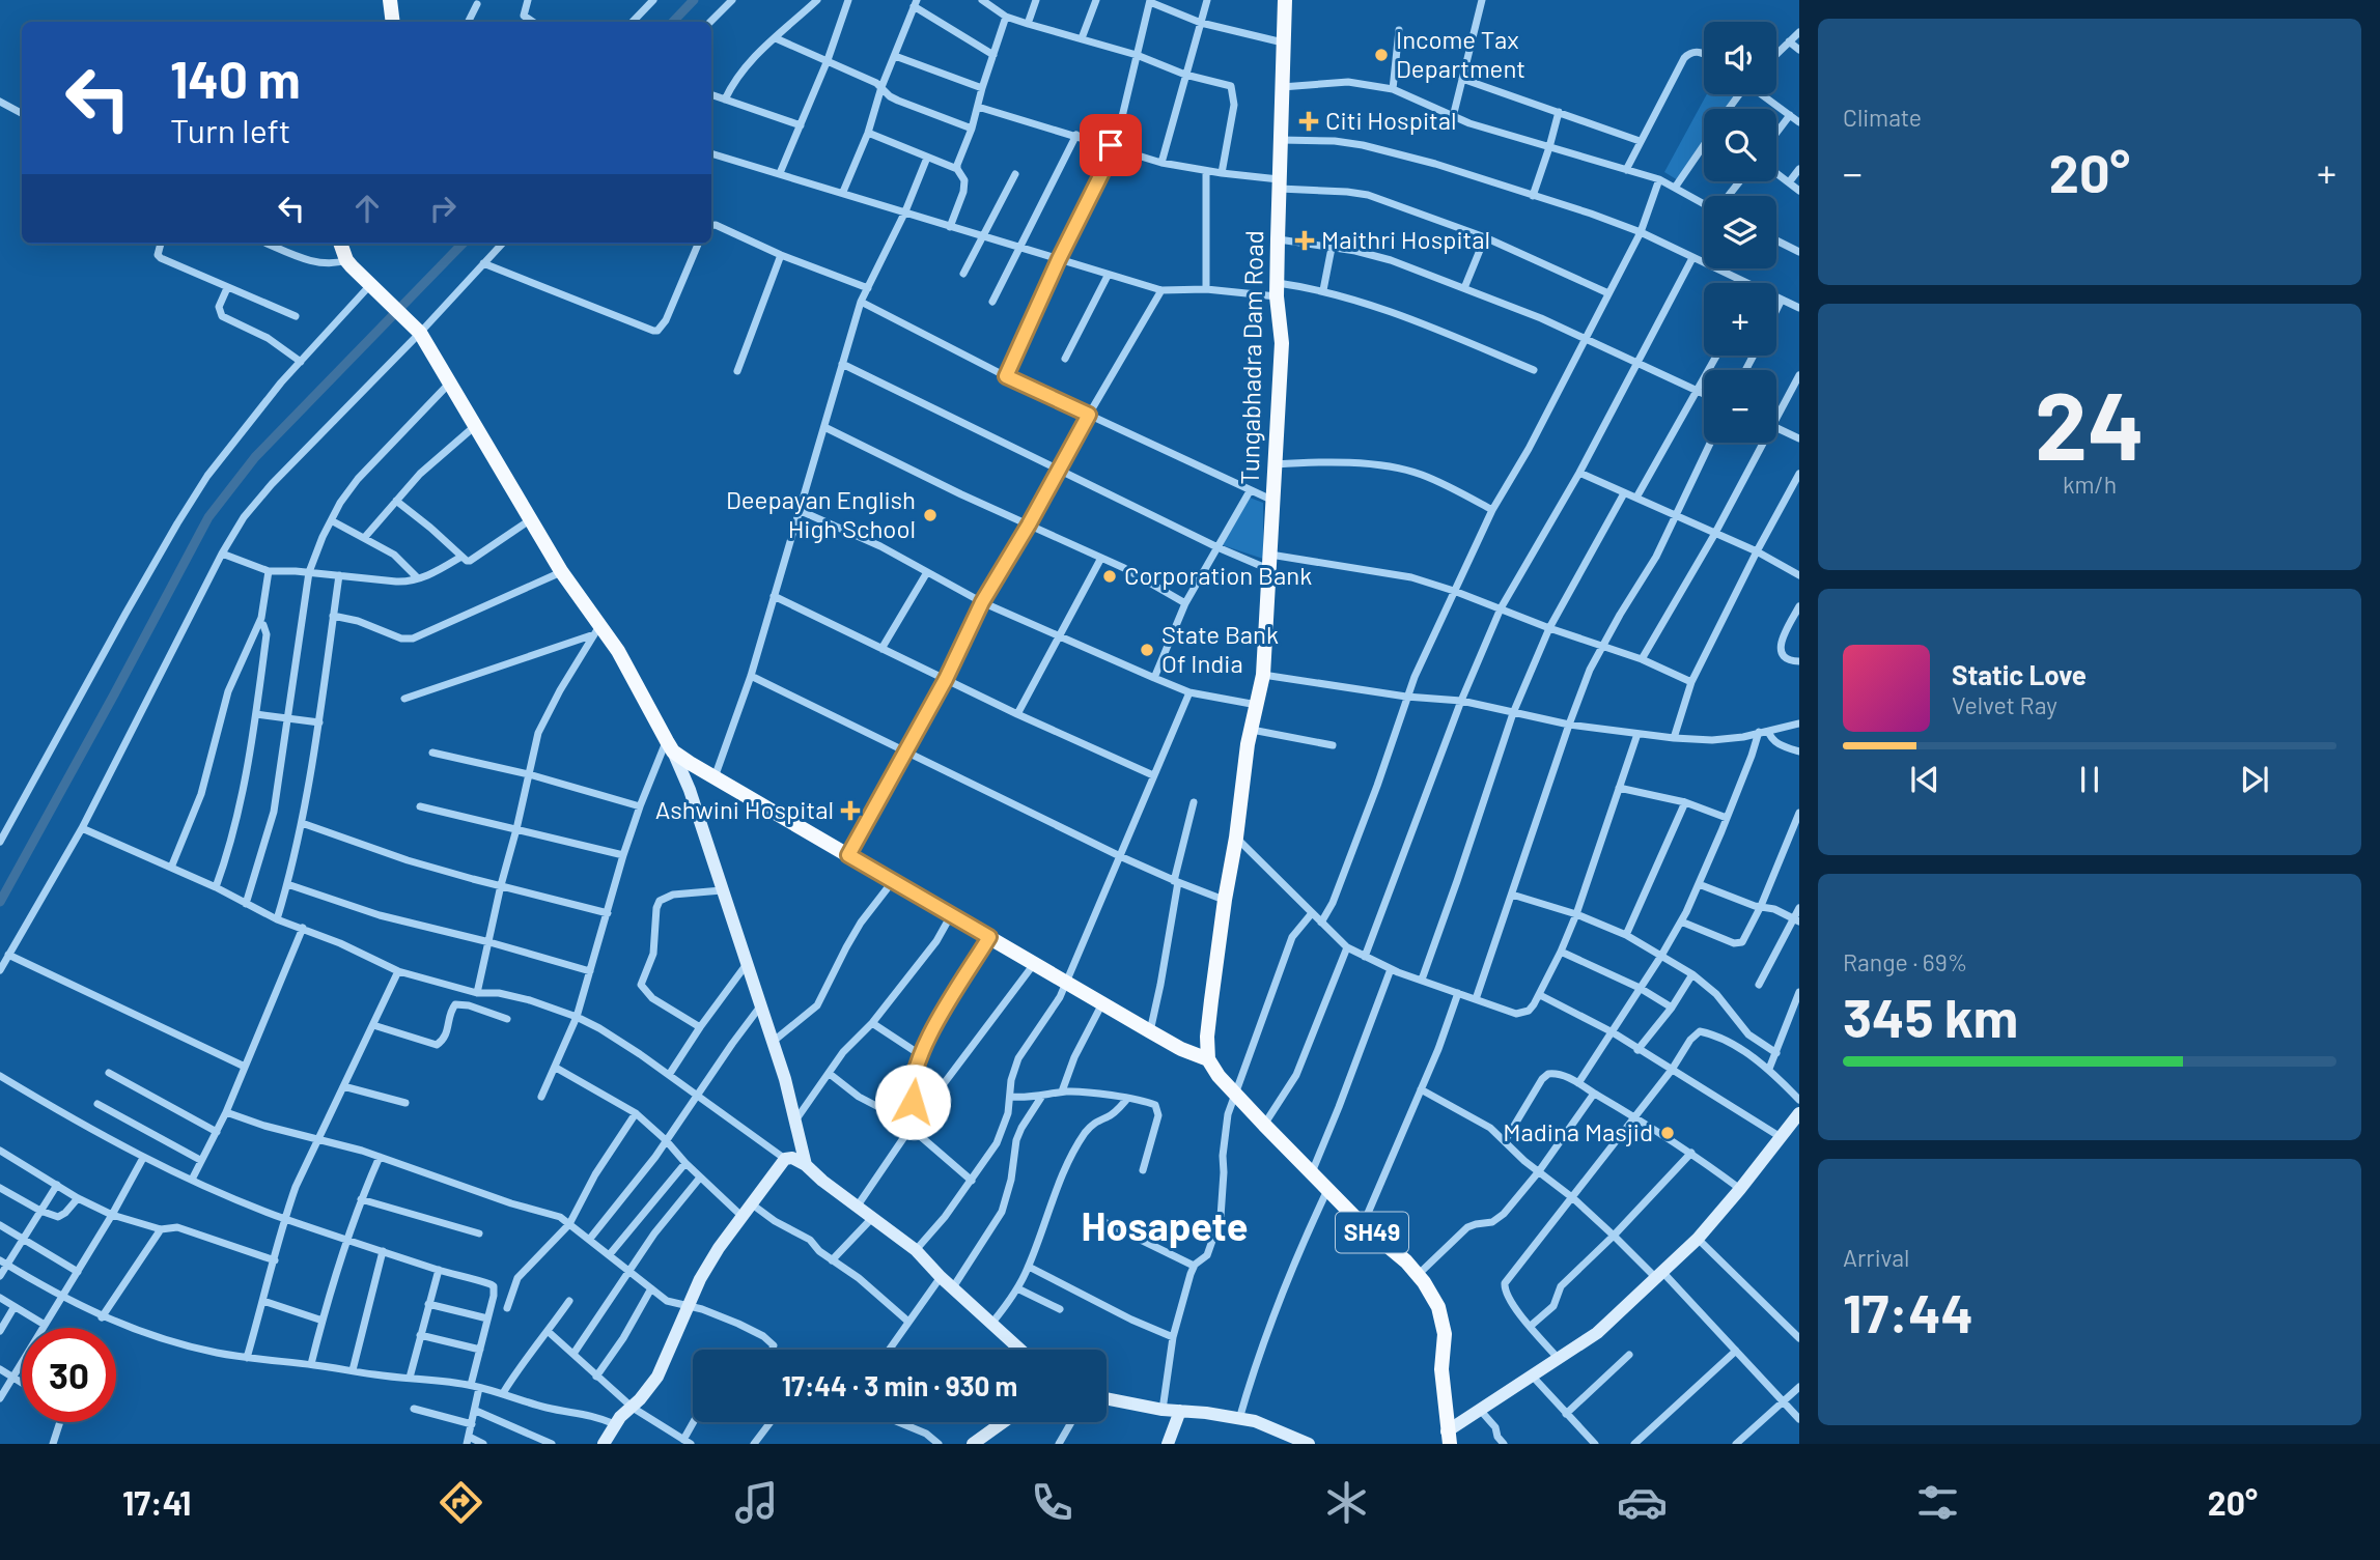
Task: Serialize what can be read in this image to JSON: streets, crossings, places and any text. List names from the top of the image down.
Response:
{
  "streets": {
    "main road": ["Tungabhadra Dam Road", "SH49"]
  },
  "crossings": [
    ["Tungabhadra Dam Road", "SH49"]
  ],
  "districts": ["Hosapete"],
  "places": {
    "other": [
      "Income Tax Department",
      "Deepayan English High School",
      "Corporation Bank",
      "State Bank Of India",
      "Madina Masjid"
    ],
    "health": ["Citi Hospital", "Maithri Hospital", "Ashwini Hospital"]
  },
  "page": {
    "tile": [
      "Climate",
      ["24", "km/h"],
      ["Range · 69%", "345 km"],
      ["Arrival", "17:44"]
    ],
    "map_buttons": ["+", "−"],
    "turn": ["140 m", "Turn left"],
    "heat": ["−", "20°", "+"],
    "song": ["Static Love", "Velvet Ray"],
    "limit": "30",
    "trip": "17:44 · 3 min · 930 m",
    "tabs": ["17:41", "20°"]
  }
}
